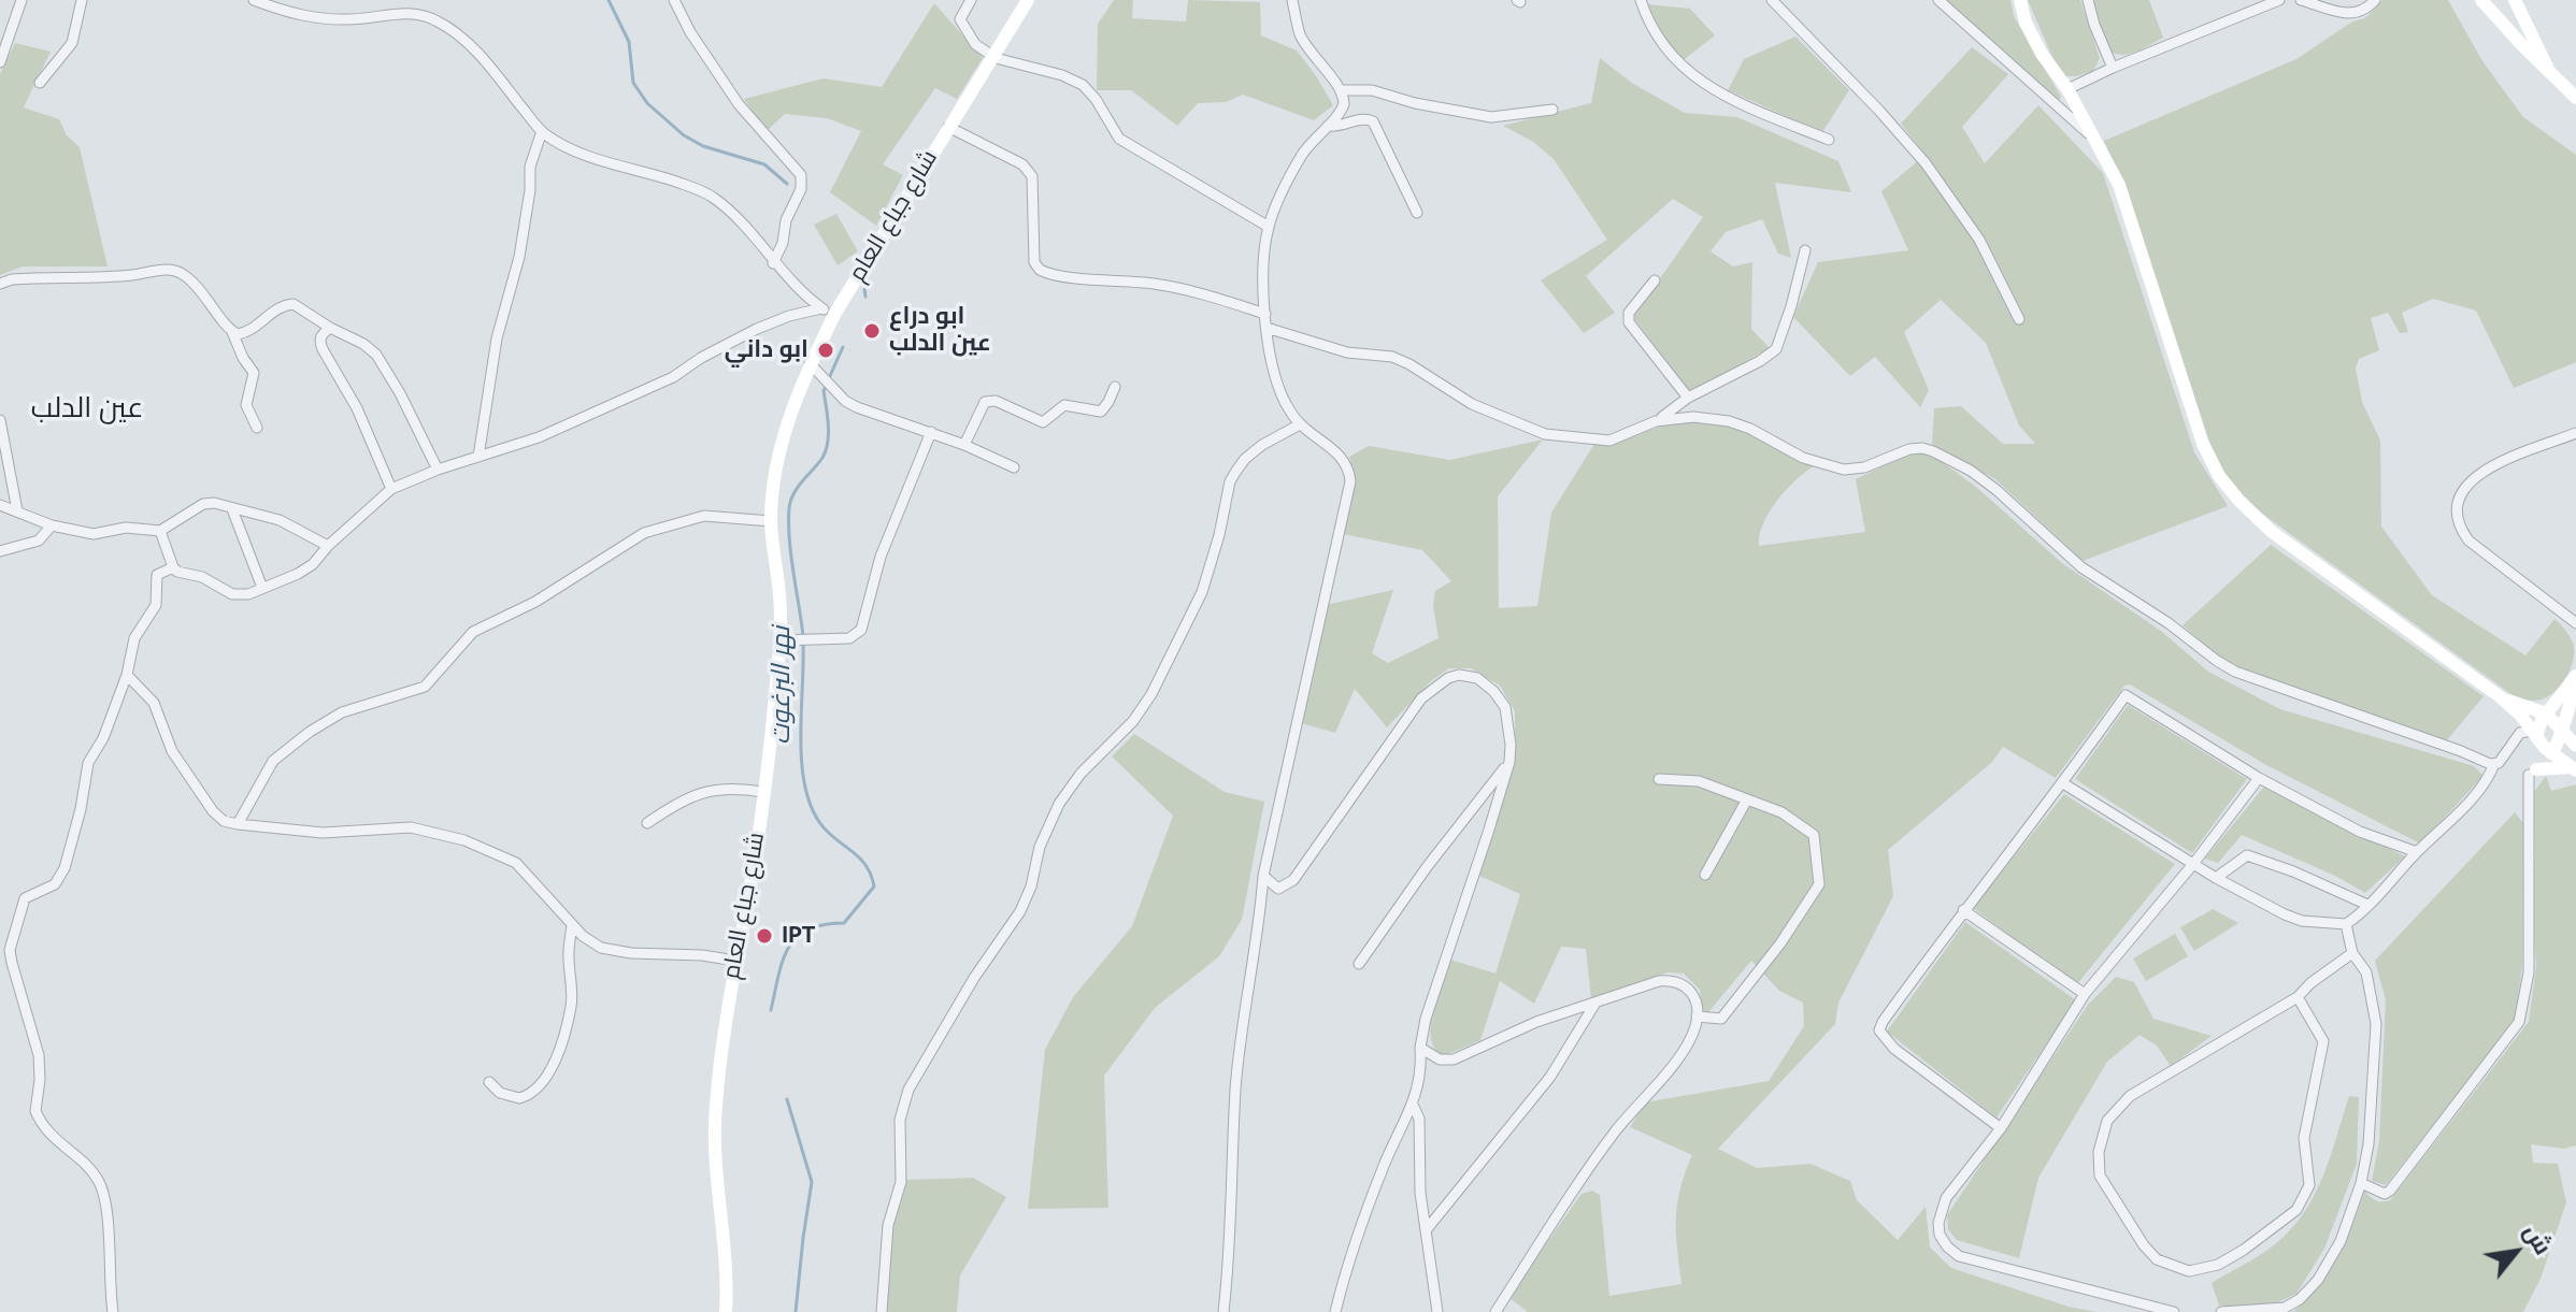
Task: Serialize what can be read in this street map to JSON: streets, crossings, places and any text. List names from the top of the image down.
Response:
{
  "streets": {
    "street": ["شارع جباع العام"]
  },
  "districts": ["عين الدلب"],
  "water": ["نهر البرغوت"],
  "places": ["ابو دراع عين الدلب", "ابو داني", "IPT"],
  "north": "top right"
}
